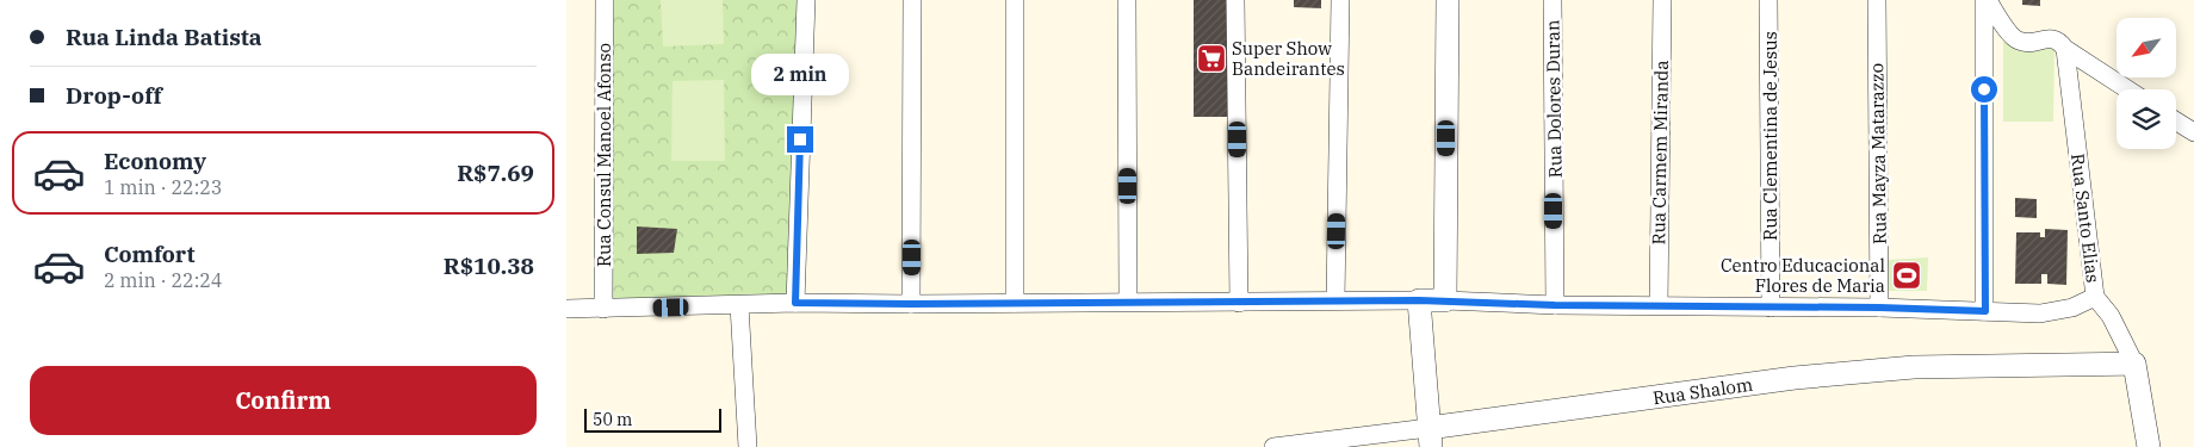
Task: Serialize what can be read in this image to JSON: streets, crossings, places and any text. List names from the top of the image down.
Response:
{
  "streets": {
    "street": [
      "Rua Dolores Duran",
      "Rua Clementina de Jesus",
      "Rua Carmem Miranda",
      "Rua Mayza Matarazzo",
      "Rua Consul Manoel Afonso",
      "Rua Santo Elias",
      "Rua Shalom"
    ]
  },
  "crossings": [
    ["Rua Santo Elias", "Rua Shalom"]
  ],
  "places": {
    "supermarket": ["Super Show Bandeirantes"],
    "sports": ["Centro Educacional Flores de Maria"]
  },
  "scale_bar": "50 m",
  "north": "bottom left",
  "page": {
    "banner": ["Rua Linda Batista", "Drop-off"],
    "bubble": "2 min",
    "list": [
      {
        "name": "Economy",
        "note": "1 min · 22:23",
        "value": "R$7.69"
      },
      {
        "name": "Comfort",
        "note": "2 min · 22:24",
        "value": "R$10.38"
      }
    ],
    "buttons": "Confirm",
    "scale": "50 m"
  }
}
